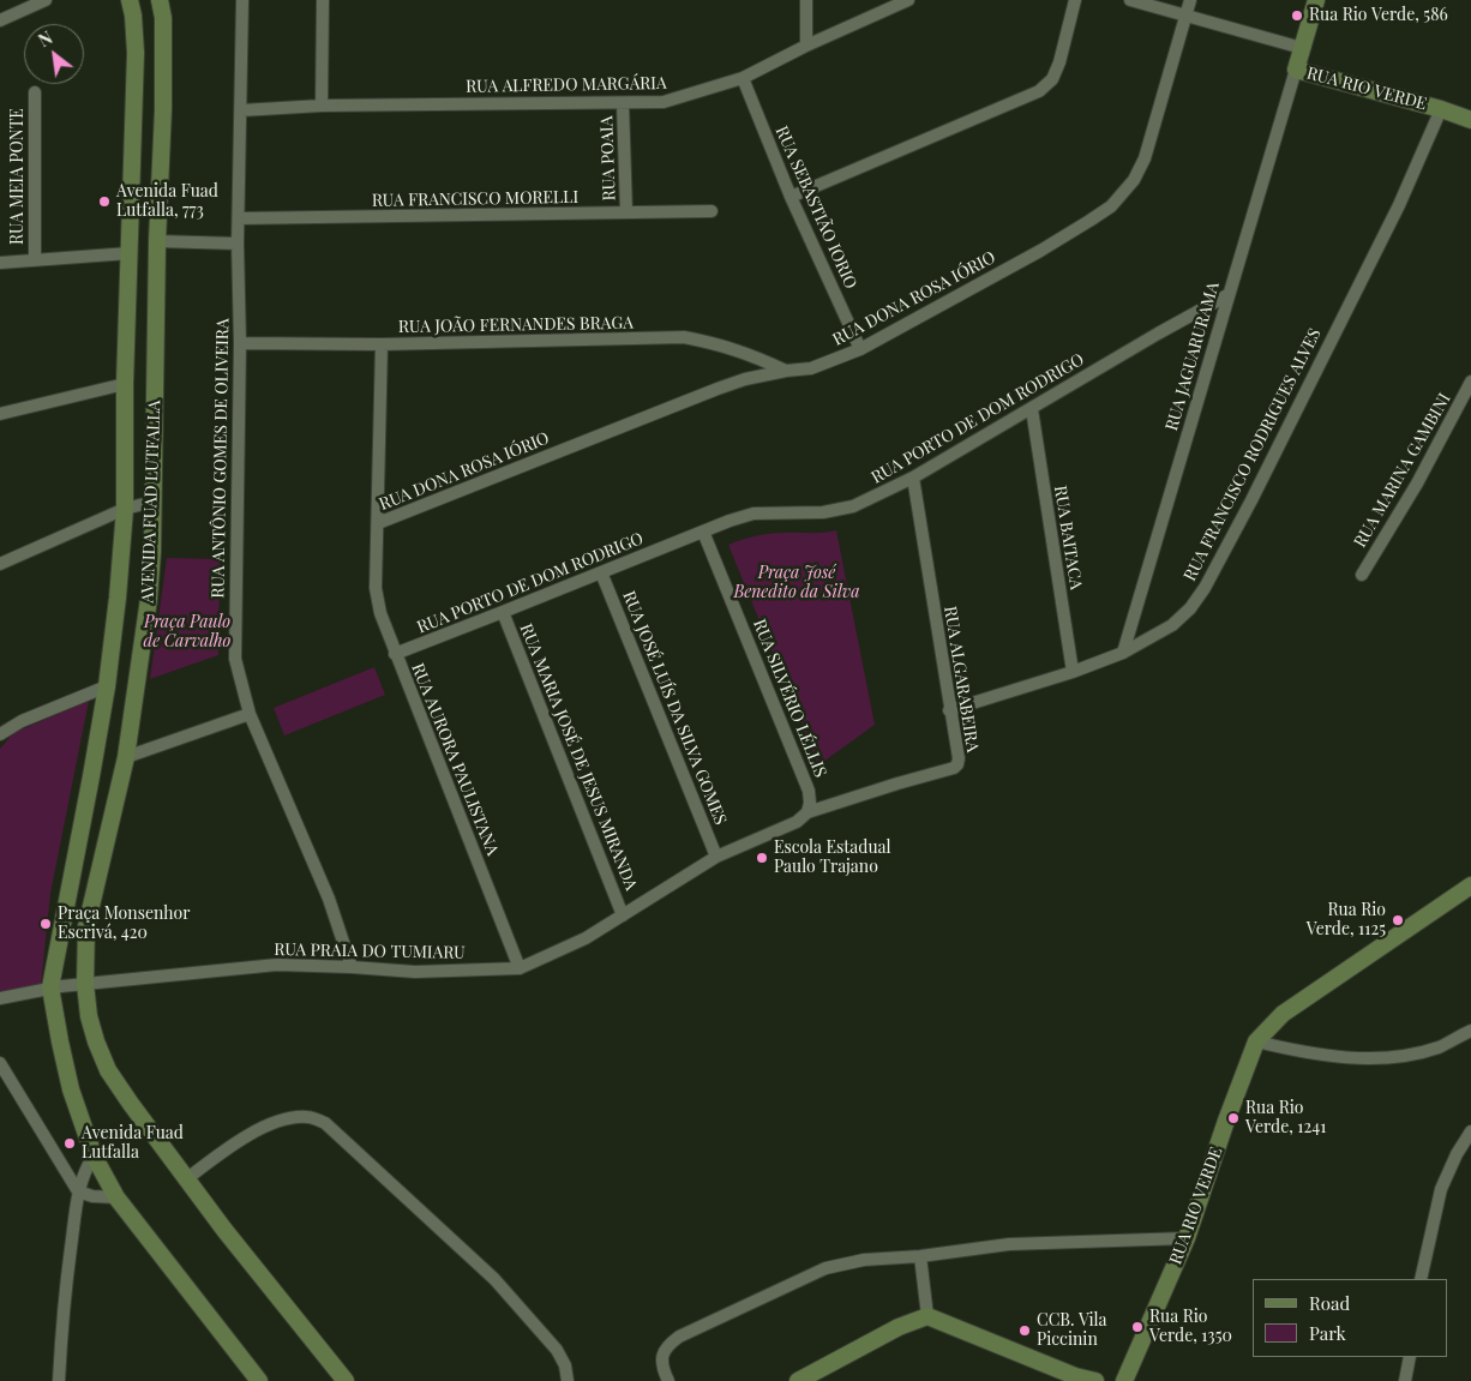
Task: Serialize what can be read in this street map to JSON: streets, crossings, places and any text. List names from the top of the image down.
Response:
{
  "streets": {
    "main road": ["RUA RIO VERDE", "AVENIDA FUAD LUTFALLA"],
    "street": [
      "RUA ALFREDO MARGÁRIA",
      "RUA POAIA",
      "RUA MEIA PONTE",
      "RUA FRANCISCO MORELLI",
      "RUA SEBASTIÃO IORIO",
      "RUA DONA ROSA IÓRIO",
      "RUA JOÃO FERNANDES BRAGA",
      "RUA JAGUARURAMA",
      "RUA PORTO DE DOM RODRIGO",
      "RUA FRANCISCO RODRIGUES ALVES",
      "RUA ANTÔNIO GOMES DE OLIVEIRA",
      "RUA MARINA GAMBINI",
      "RUA BAITACA",
      "RUA ALGARABEIRA",
      "RUA SILVÉRIO LÉLLIS",
      "RUA JOSÉ LUÍS DA SILVA GOMES",
      "RUA MARIA JOSÉ DE JESUS MIRANDA",
      "RUA AURORA PAULISTANA",
      "RUA PRAIA DO TUMIARU"
    ]
  },
  "crossings": [
    ["RUA ALFREDO MARGÁRIA", "RUA POAIA"],
    ["RUA ALFREDO MARGÁRIA", "RUA SEBASTIÃO IORIO"],
    ["RUA ALFREDO MARGÁRIA", "RUA ANTÔNIO GOMES DE OLIVEIRA"],
    ["RUA RIO VERDE", "RUA JAGUARURAMA"],
    ["RUA RIO VERDE", "RUA FRANCISCO RODRIGUES ALVES"],
    ["RUA POAIA", "RUA FRANCISCO MORELLI"],
    ["RUA FRANCISCO MORELLI", "RUA ANTÔNIO GOMES DE OLIVEIRA"],
    ["RUA SEBASTIÃO IORIO", "RUA DONA ROSA IÓRIO"],
    ["RUA DONA ROSA IÓRIO", "RUA JOÃO FERNANDES BRAGA"],
    ["RUA DONA ROSA IÓRIO", "RUA AURORA PAULISTANA"],
    ["RUA JOÃO FERNANDES BRAGA", "RUA ANTÔNIO GOMES DE OLIVEIRA"],
    ["RUA JOÃO FERNANDES BRAGA", "RUA AURORA PAULISTANA"],
    ["RUA JAGUARURAMA", "RUA PORTO DE DOM RODRIGO"],
    ["RUA JAGUARURAMA", "RUA FRANCISCO RODRIGUES ALVES"],
    ["RUA PORTO DE DOM RODRIGO", "RUA BAITACA"],
    ["RUA PORTO DE DOM RODRIGO", "RUA ALGARABEIRA"],
    ["RUA PORTO DE DOM RODRIGO", "RUA SILVÉRIO LÉLLIS"],
    ["RUA PORTO DE DOM RODRIGO", "RUA JOSÉ LUÍS DA SILVA GOMES"],
    ["RUA PORTO DE DOM RODRIGO", "RUA MARIA JOSÉ DE JESUS MIRANDA"],
    ["RUA PORTO DE DOM RODRIGO", "RUA AURORA PAULISTANA"],
    ["RUA FRANCISCO RODRIGUES ALVES", "RUA BAITACA"],
    ["RUA FRANCISCO RODRIGUES ALVES", "RUA ALGARABEIRA"],
    ["RUA ANTÔNIO GOMES DE OLIVEIRA", "RUA PRAIA DO TUMIARU"],
    ["AVENIDA FUAD LUTFALLA", "RUA PRAIA DO TUMIARU"],
    ["RUA ALGARABEIRA", "RUA SILVÉRIO LÉLLIS"],
    ["RUA ALGARABEIRA", "RUA PRAIA DO TUMIARU"],
    ["RUA SILVÉRIO LÉLLIS", "RUA PRAIA DO TUMIARU"],
    ["RUA JOSÉ LUÍS DA SILVA GOMES", "RUA PRAIA DO TUMIARU"],
    ["RUA MARIA JOSÉ DE JESUS MIRANDA", "RUA PRAIA DO TUMIARU"],
    ["RUA AURORA PAULISTANA", "RUA PRAIA DO TUMIARU"]
  ],
  "parks": ["Praça José Benedito da Silva", "Praça Paulo de Carvalho"],
  "places": [
    "Rua Rio Verde, 586",
    "Avenida Fuad Lutfalla, 773",
    "Escola Estadual Paulo Trajano",
    "Rua Rio Verde, 1125",
    "Praça Monsenhor Escrivá, 420",
    "Rua Rio Verde, 1241",
    "Avenida Fuad Lutfalla",
    "Rua Rio Verde, 1350",
    "CCB. Vila Piccinin"
  ],
  "legend": ["Road", "Park"],
  "north": "top left"
}
